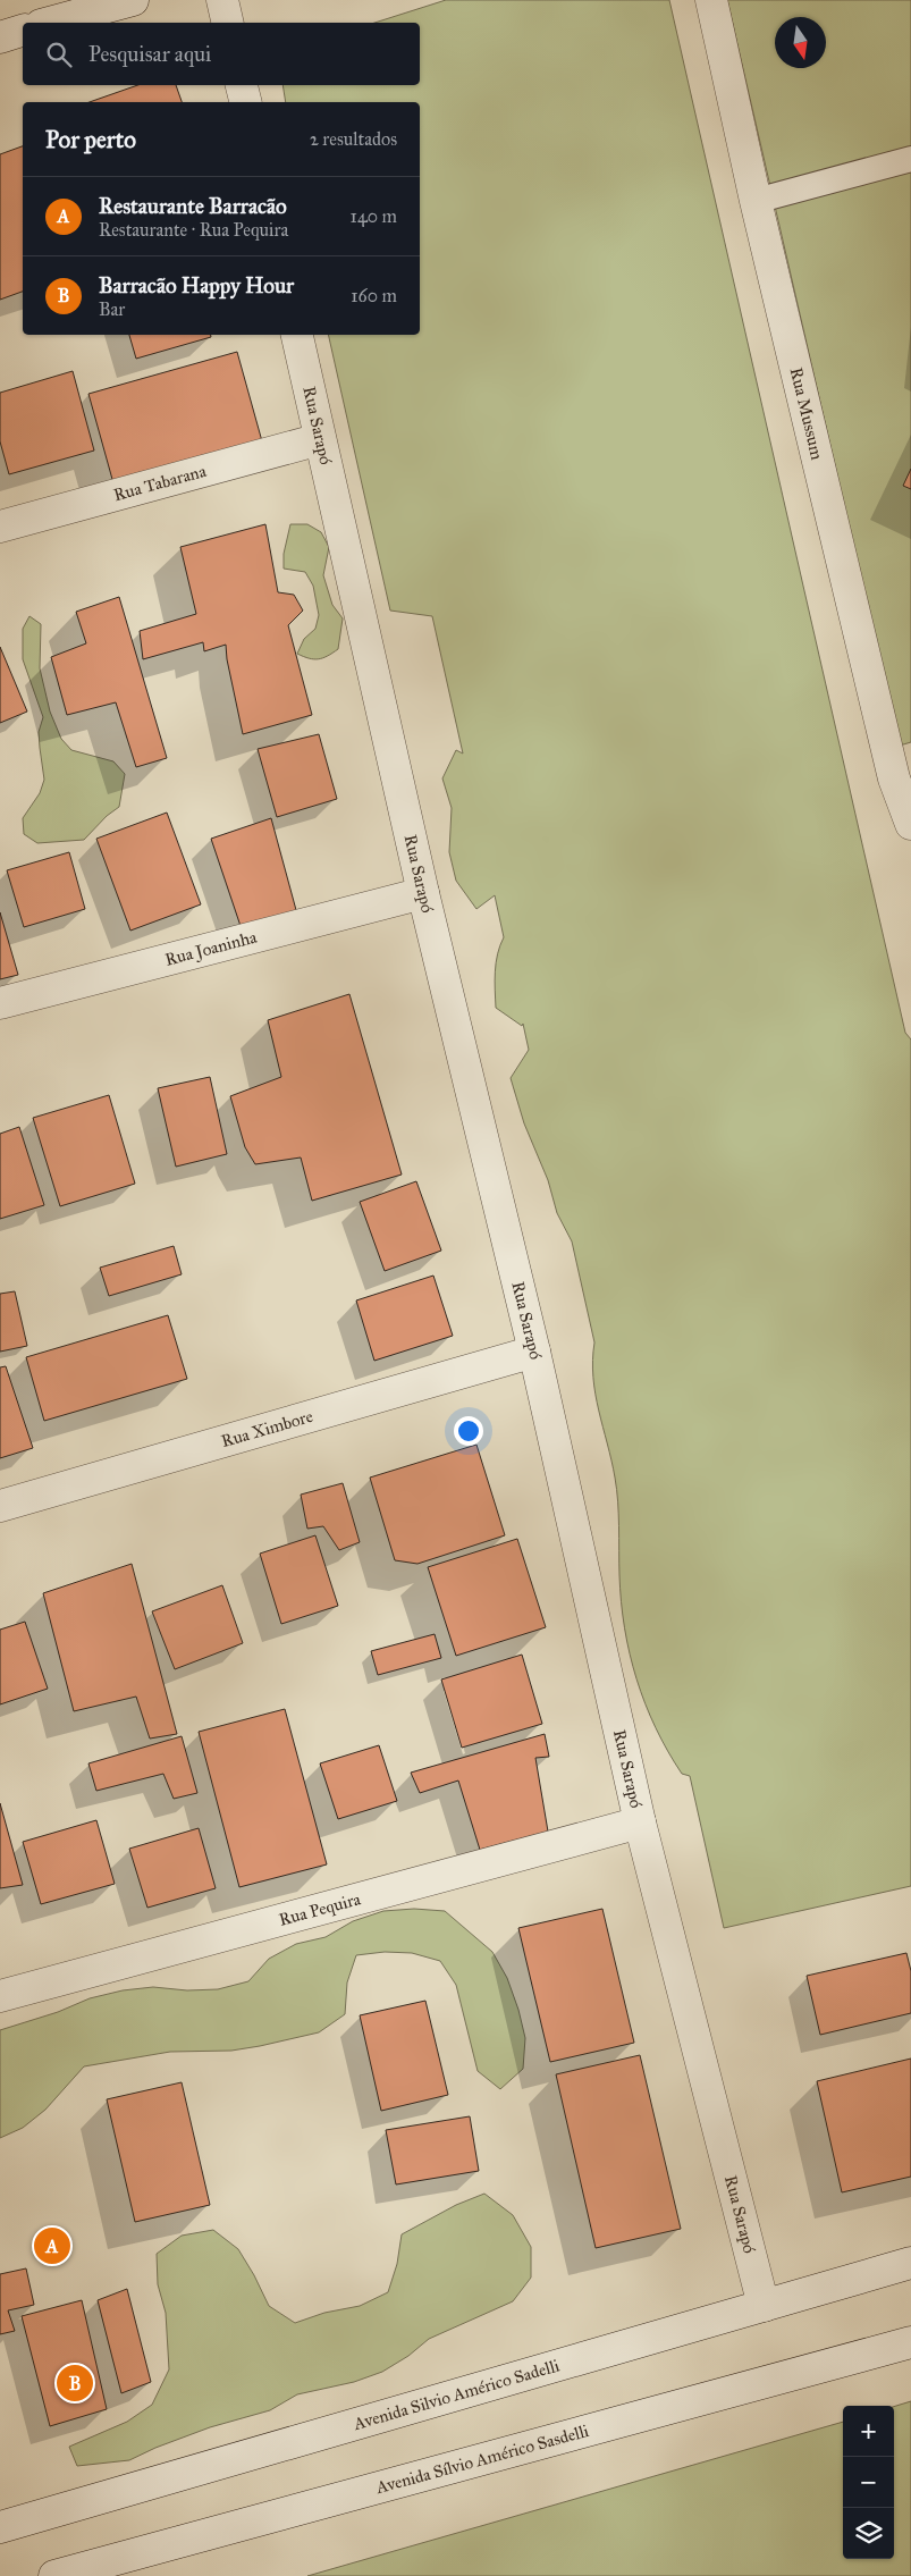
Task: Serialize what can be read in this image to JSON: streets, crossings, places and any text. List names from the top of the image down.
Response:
{
  "streets": {
    "street": [
      "Rua Mussum",
      "Rua Sarapó",
      "Rua Tabarana",
      "Rua Joaninha",
      "Rua Ximbore",
      "Rua Pequira",
      "Avenida Silvio Américo Sadelli",
      "Avenida Sílvio Américo Sasdelli"
    ]
  },
  "crossings": [
    ["Rua Sarapó", "Rua Tabarana"],
    ["Rua Sarapó", "Rua Joaninha"],
    ["Rua Sarapó", "Rua Ximbore"],
    ["Rua Sarapó", "Rua Pequira"],
    ["Rua Sarapó", "Avenida Silvio Américo Sadelli"]
  ],
  "north": "bottom",
  "page": {
    "search": "Pesquisar aqui",
    "heading": ["Por perto", "2 resultados"],
    "list": [
      {
        "mark": "A",
        "name": "Restaurante Barracão",
        "note": "Restaurante · Rua Pequira",
        "value": "140 m"
      },
      {
        "mark": "B",
        "name": "Barracão Happy Hour",
        "note": "Bar",
        "value": "160 m"
      }
    ],
    "pins": ["A", "B"],
    "map_buttons": ["+", "−"]
  }
}
